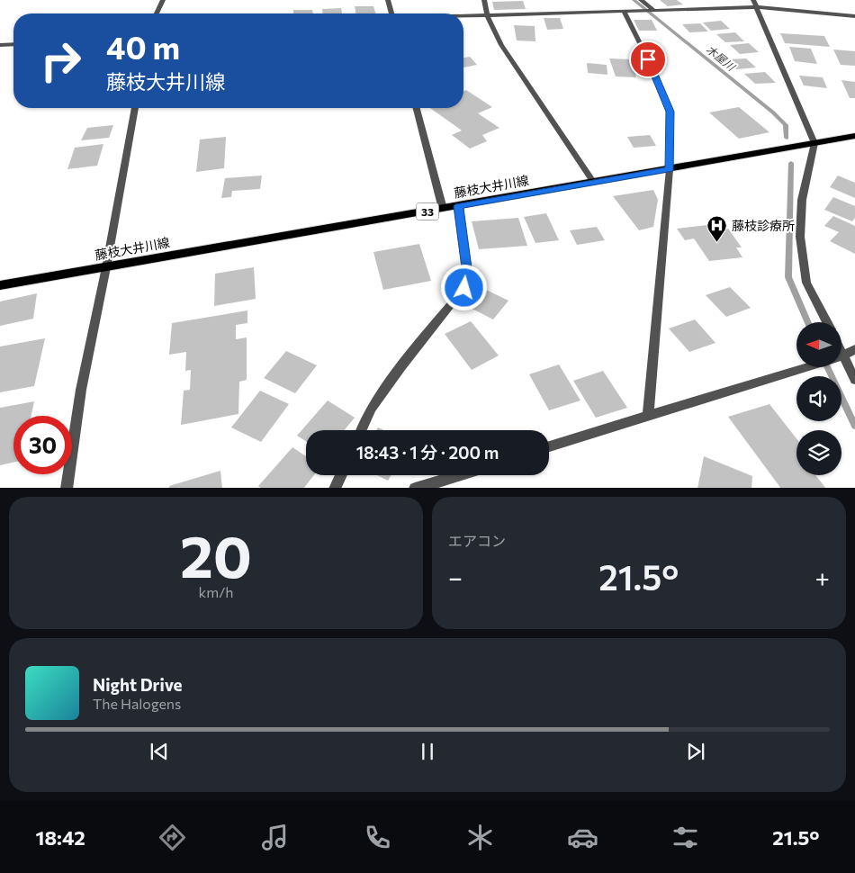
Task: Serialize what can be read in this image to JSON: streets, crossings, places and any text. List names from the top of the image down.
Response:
{
  "streets": {
    "main road": ["藤枝大井川線", "33"]
  },
  "water": ["木屋川"],
  "places": {
    "hospital": ["藤枝診療所"]
  },
  "north": "left",
  "page": {
    "turn": ["40 m", "藤枝大井川線"],
    "limit": "30",
    "trip": "18:43 · 1 分 · 200 m",
    "tile": [
      ["20", "km/h"],
      "エアコン"
    ],
    "heat": ["−", "21.5°", "+"],
    "song": ["Night Drive", "The Halogens"],
    "tabs": ["18:42", "21.5°"]
  }
}
